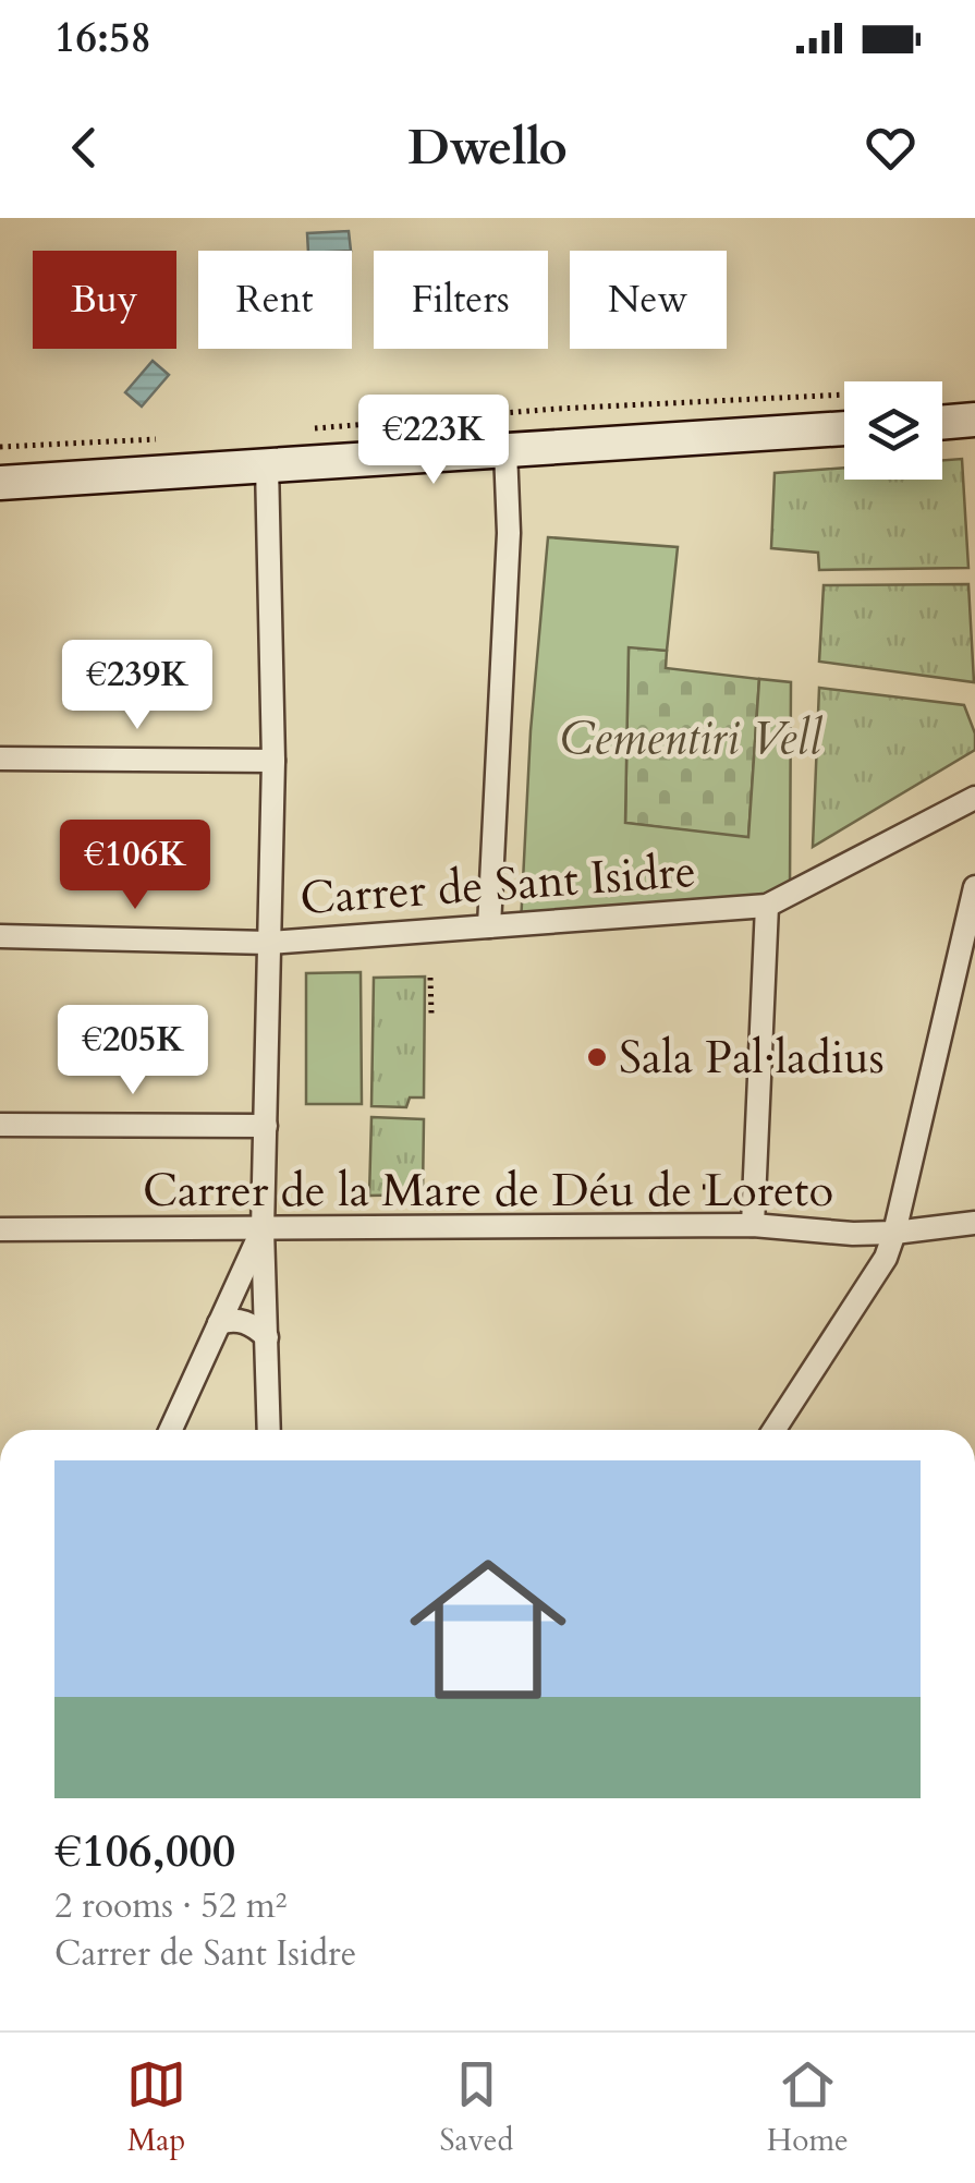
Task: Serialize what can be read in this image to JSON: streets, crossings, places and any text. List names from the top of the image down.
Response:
{
  "streets": {
    "street": ["Carrer de Sant Isidre", "Carrer de la Mare de Déu de Loreto"]
  },
  "parks": ["Cementiri Vell"],
  "places": ["Sala Pal·ladius"],
  "page": {
    "status": "16:58",
    "header": "Dwello",
    "chip": [
      "Buy",
      "Rent",
      "Filters",
      "New"
    ],
    "price": [
      "€223K",
      "€239K",
      "€106K",
      "€205K"
    ],
    "list": [
      {
        "name": "€106,000",
        "note": "2 rooms · 52 m² · Carrer de Sant Isidre"
      }
    ],
    "tabs": ["Map", "Saved", "Home"]
  }
}
